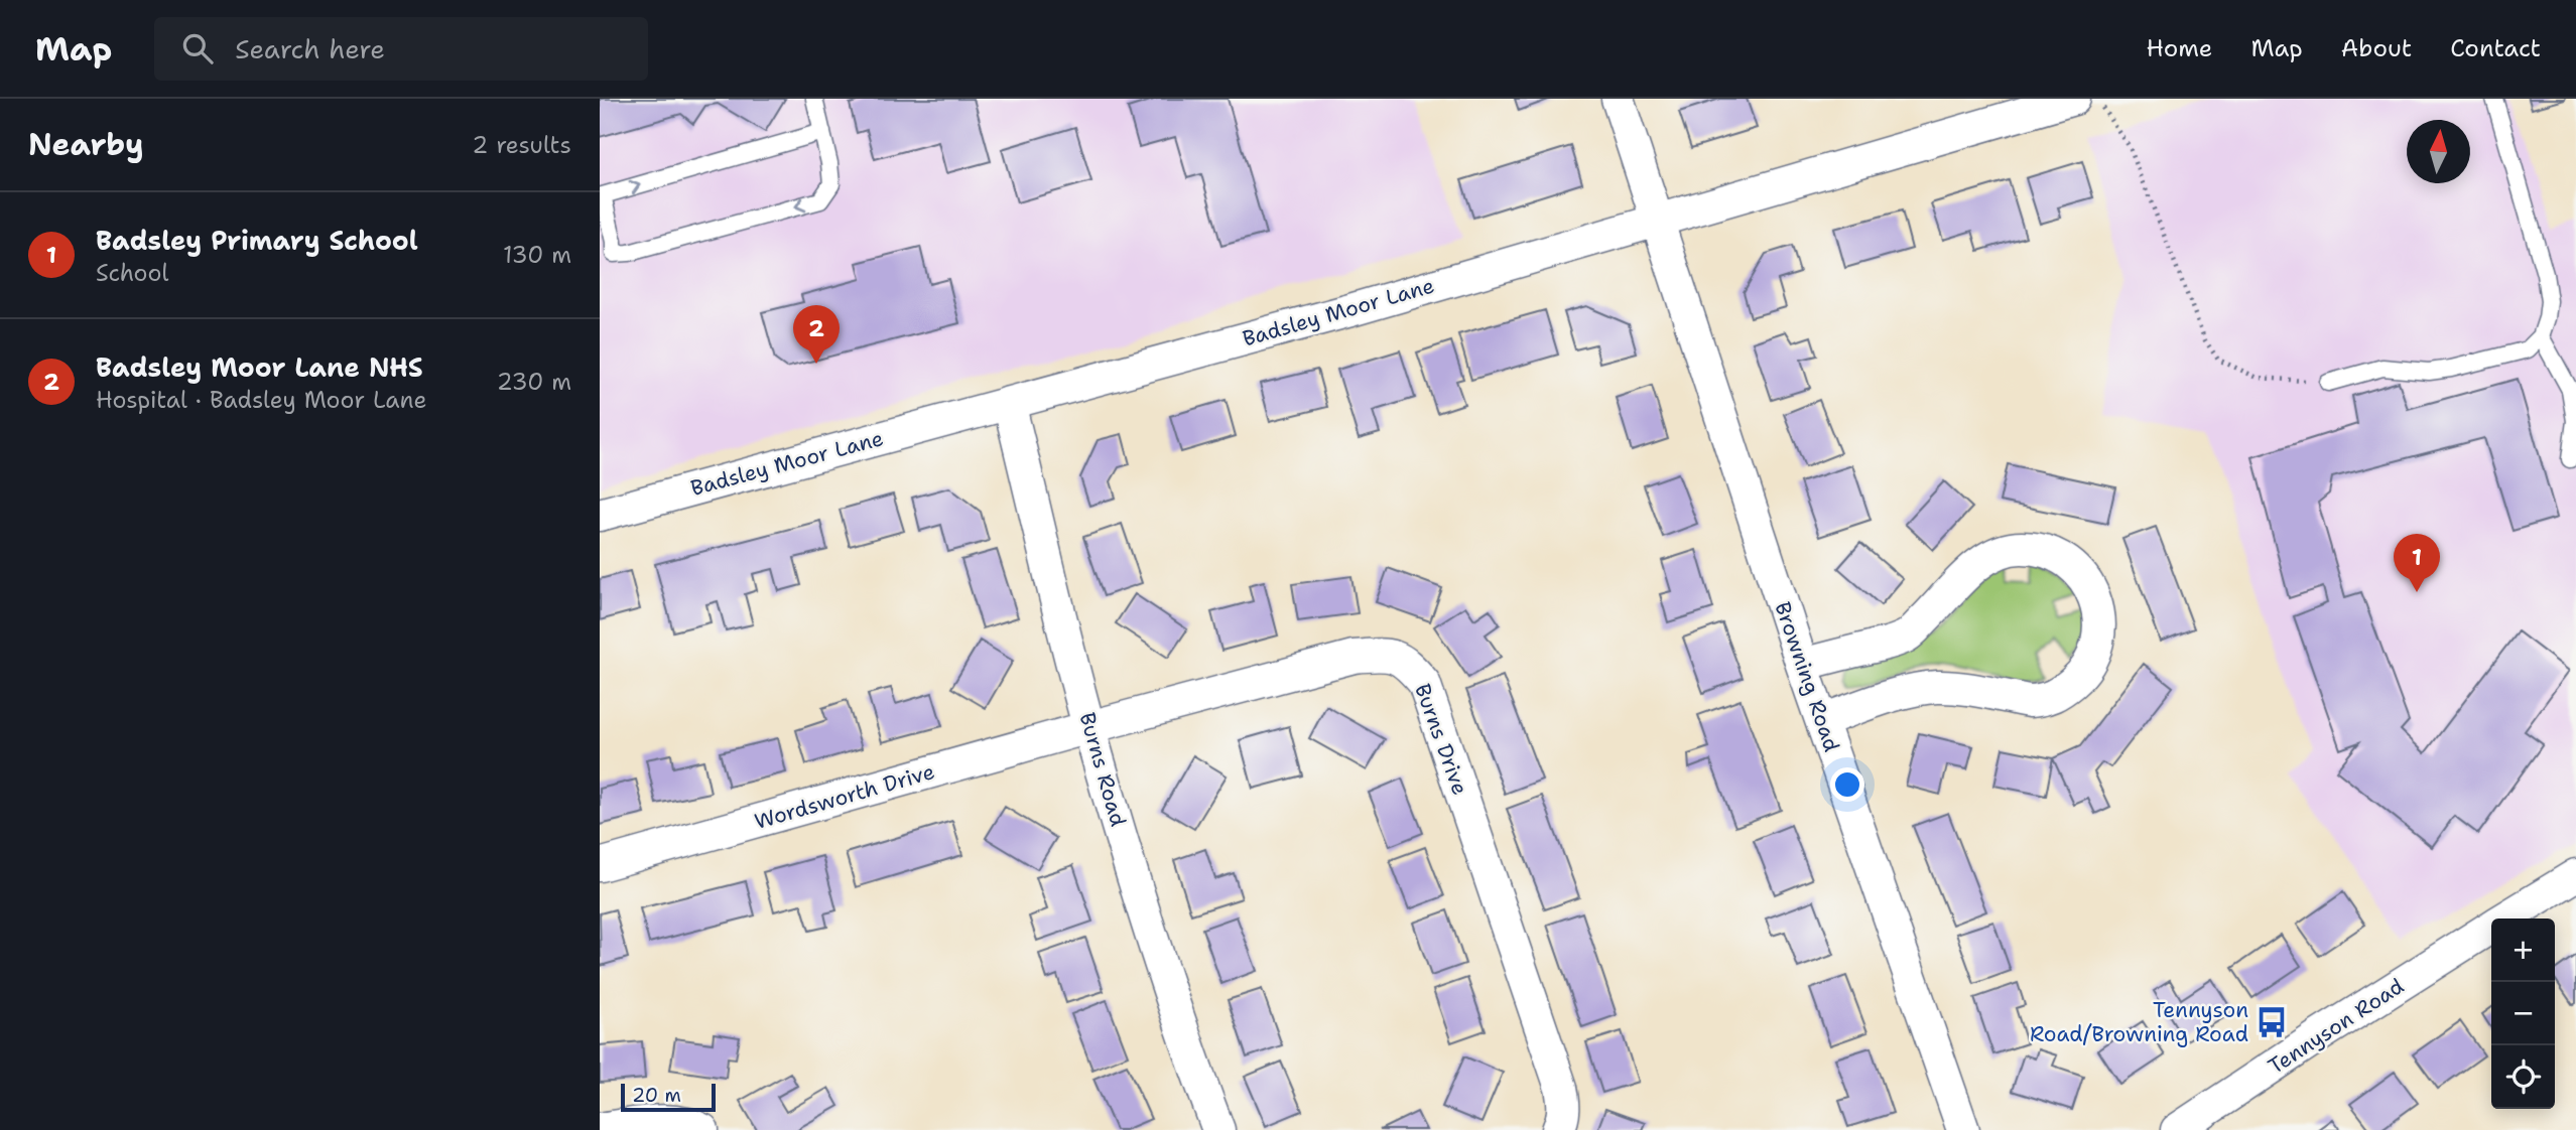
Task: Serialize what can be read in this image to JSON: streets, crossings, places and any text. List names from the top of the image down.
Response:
{
  "streets": {
    "street": [
      "Badsley Moor Lane",
      "Browning Road",
      "Burns Drive",
      "Burns Road",
      "Wordsworth Drive",
      "Tennyson Road"
    ]
  },
  "crossings": [
    ["Badsley Moor Lane", "Browning Road"],
    ["Badsley Moor Lane", "Burns Road"],
    ["Burns Drive", "Burns Road"],
    ["Burns Drive", "Wordsworth Drive"],
    ["Burns Road", "Wordsworth Drive"]
  ],
  "places": {
    "bus stop": ["Tennyson Road/Browning Road"]
  },
  "scale_bar": "20 m",
  "north": "top",
  "page": {
    "header": "Map",
    "search": "Search here",
    "nav": [
      "Home",
      "Map",
      "About",
      "Contact"
    ],
    "heading": ["Nearby", "2 results"],
    "list": [
      {
        "mark": "1",
        "name": "Badsley Primary School",
        "note": "School",
        "value": "130 m"
      },
      {
        "mark": "2",
        "name": "Badsley Moor Lane NHS",
        "note": "Hospital · Badsley Moor Lane",
        "value": "230 m"
      }
    ],
    "pins": ["2", "1"],
    "map_buttons": ["+", "−"],
    "scale": "20 m"
  }
}
